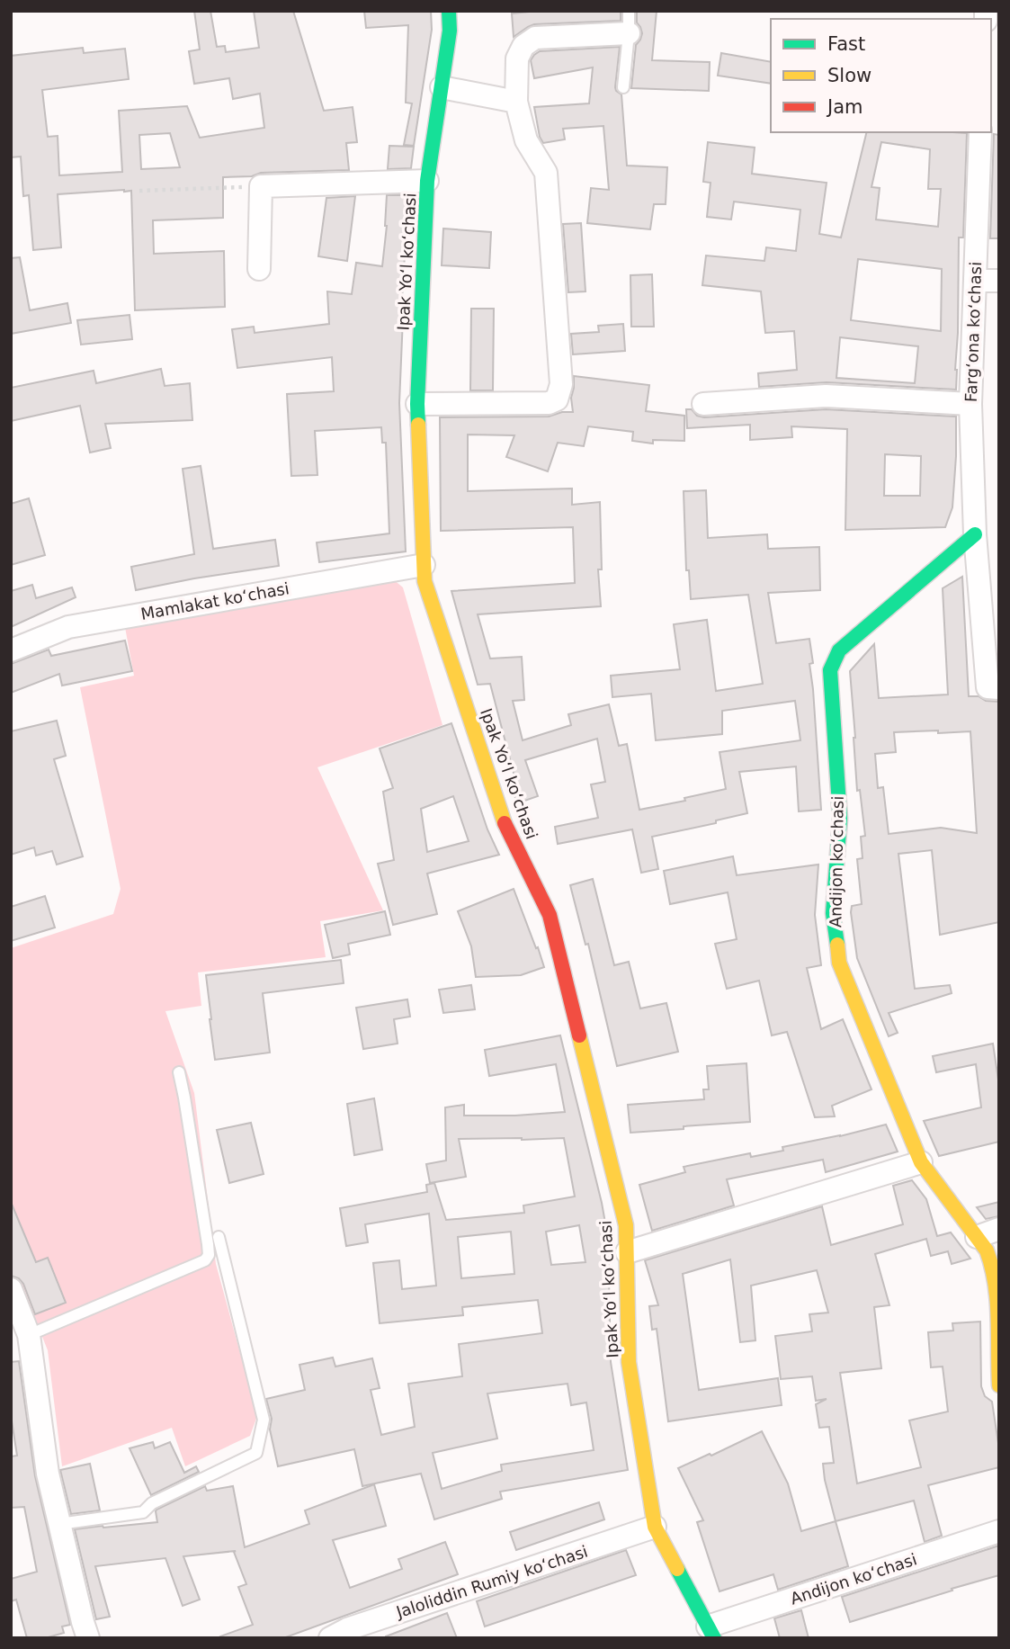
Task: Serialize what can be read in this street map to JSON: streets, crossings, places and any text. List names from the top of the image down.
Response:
{
  "streets": {
    "street": [
      "Ipak Yoʻl koʻchasi",
      "Fargʻona koʻchasi",
      "Mamlakat koʻchasi",
      "Andijon koʻchasi",
      "Jaloliddin Rumiy koʻchasi"
    ]
  },
  "crossings": [
    ["Ipak Yoʻl koʻchasi", "Mamlakat koʻchasi"],
    ["Ipak Yoʻl koʻchasi", "Andijon koʻchasi"],
    ["Ipak Yoʻl koʻchasi", "Jaloliddin Rumiy koʻchasi"],
    ["Fargʻona koʻchasi", "Andijon koʻchasi"]
  ],
  "legend": ["Fast", "Slow", "Jam"]
}
